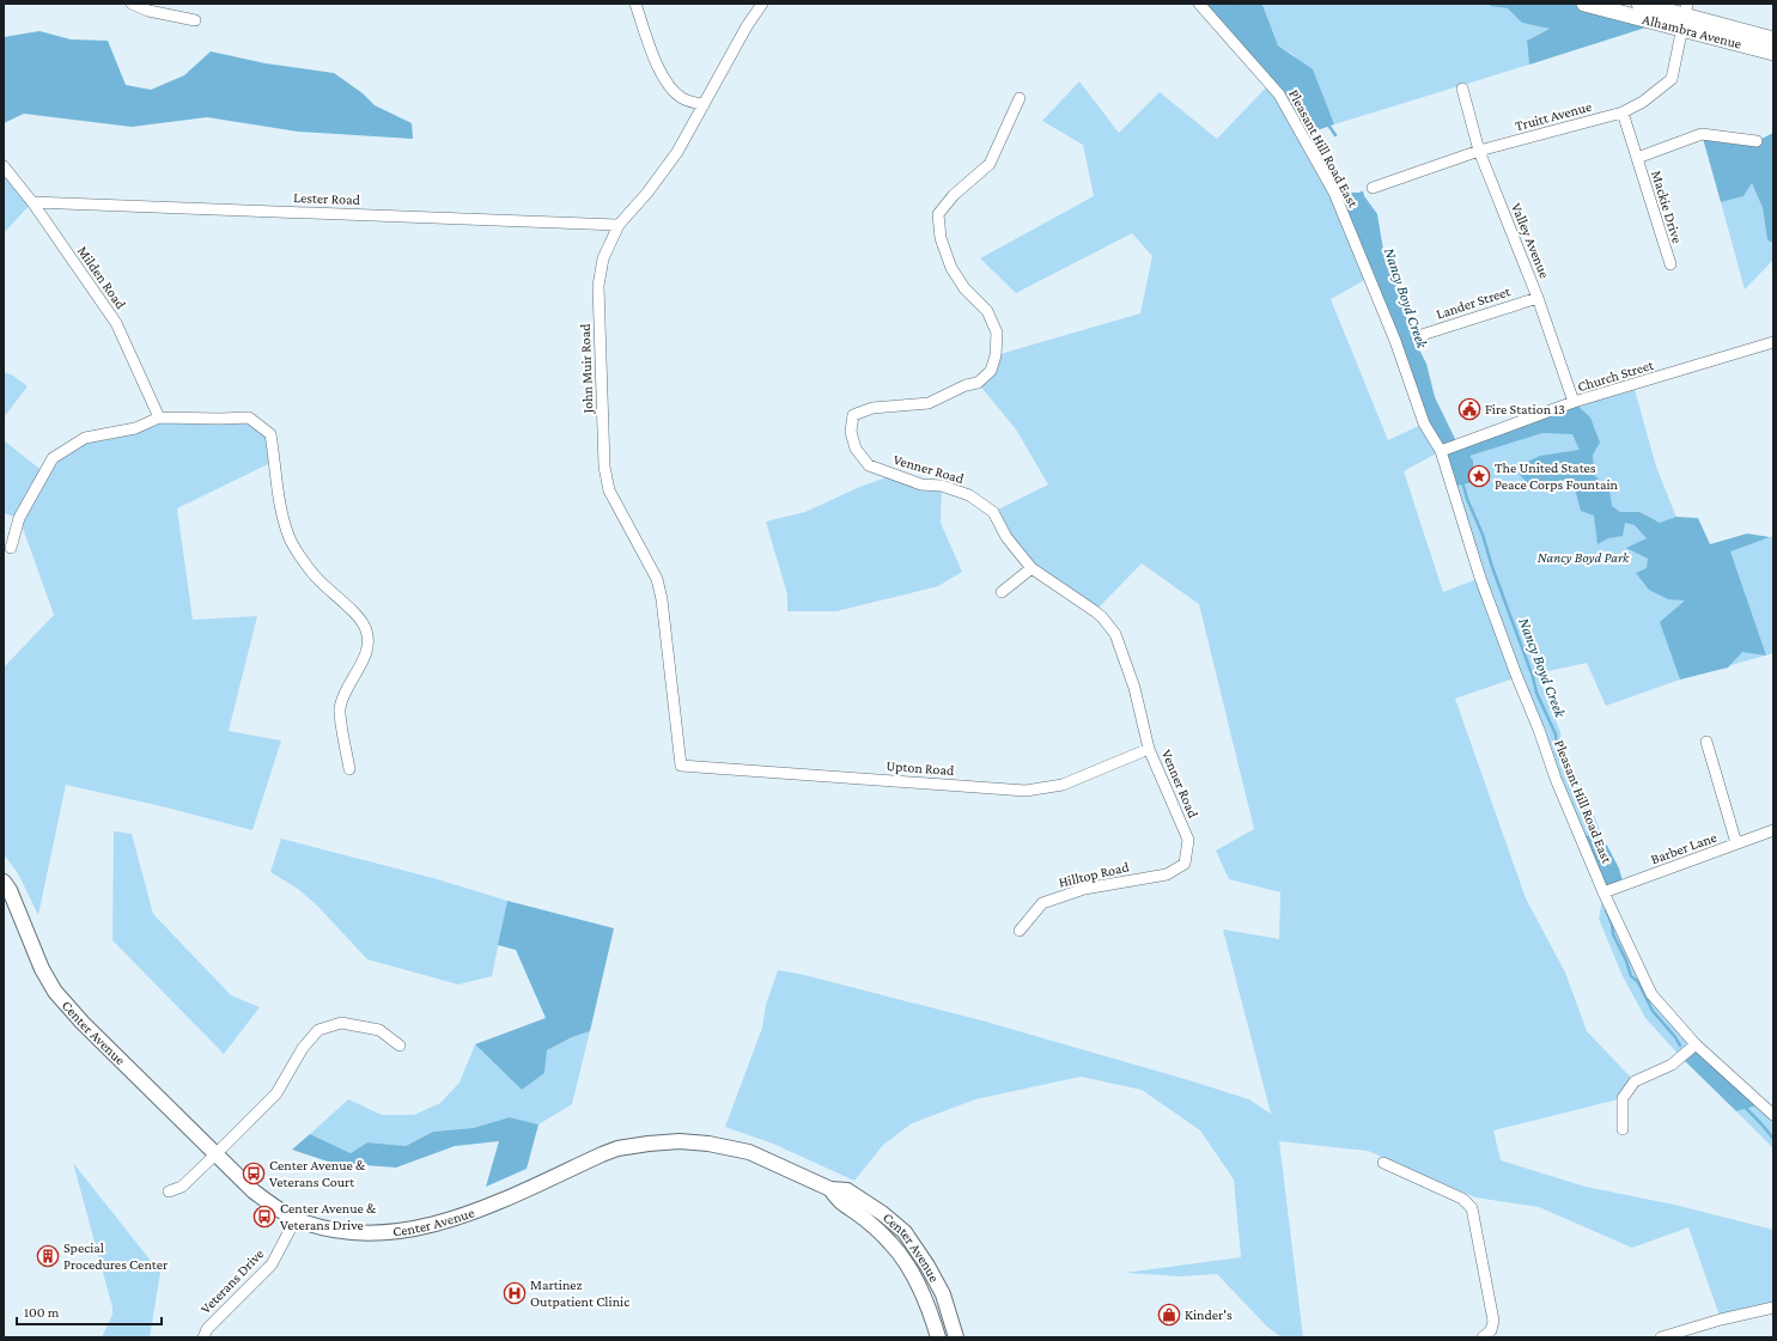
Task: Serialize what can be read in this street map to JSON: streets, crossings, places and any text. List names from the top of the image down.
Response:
{
  "streets": {
    "main road": ["Alhambra Avenue"],
    "street": [
      "Truitt Avenue",
      "Pleasant Hill Road East",
      "Lester Road",
      "Mackie Drive",
      "Valley Avenue",
      "Milden Road",
      "Lander Street",
      "John Muir Road",
      "Church Street",
      "Venner Road",
      "Upton Road",
      "Barber Lane",
      "Hilltop Road",
      "Center Avenue",
      "Veterans Drive"
    ]
  },
  "crossings": [
    ["Alhambra Avenue", "Truitt Avenue"],
    ["Truitt Avenue", "Mackie Drive"],
    ["Truitt Avenue", "Valley Avenue"],
    ["Pleasant Hill Road East", "Church Street"],
    ["Pleasant Hill Road East", "Barber Lane"],
    ["Lester Road", "Milden Road"],
    ["Lester Road", "John Muir Road"],
    ["Valley Avenue", "Lander Street"],
    ["Valley Avenue", "Church Street"],
    ["John Muir Road", "Upton Road"],
    ["Venner Road", "Upton Road"],
    ["Venner Road", "Hilltop Road"],
    ["Center Avenue", "Veterans Drive"]
  ],
  "water": ["Nancy Boyd Creek"],
  "parks": ["Nancy Boyd Park"],
  "places": {
    "public building": ["Fire Station 13"],
    "place": ["The United States Peace Corps Fountain"],
    "bus stop": ["Center Avenue & Veterans Court", "Center Avenue & Veterans Drive"],
    "building": ["Special Procedures Center"],
    "hospital": ["Martinez Outpatient Clinic"],
    "shop": ["Kinder's"]
  },
  "scale_bar": "100 m"
}
